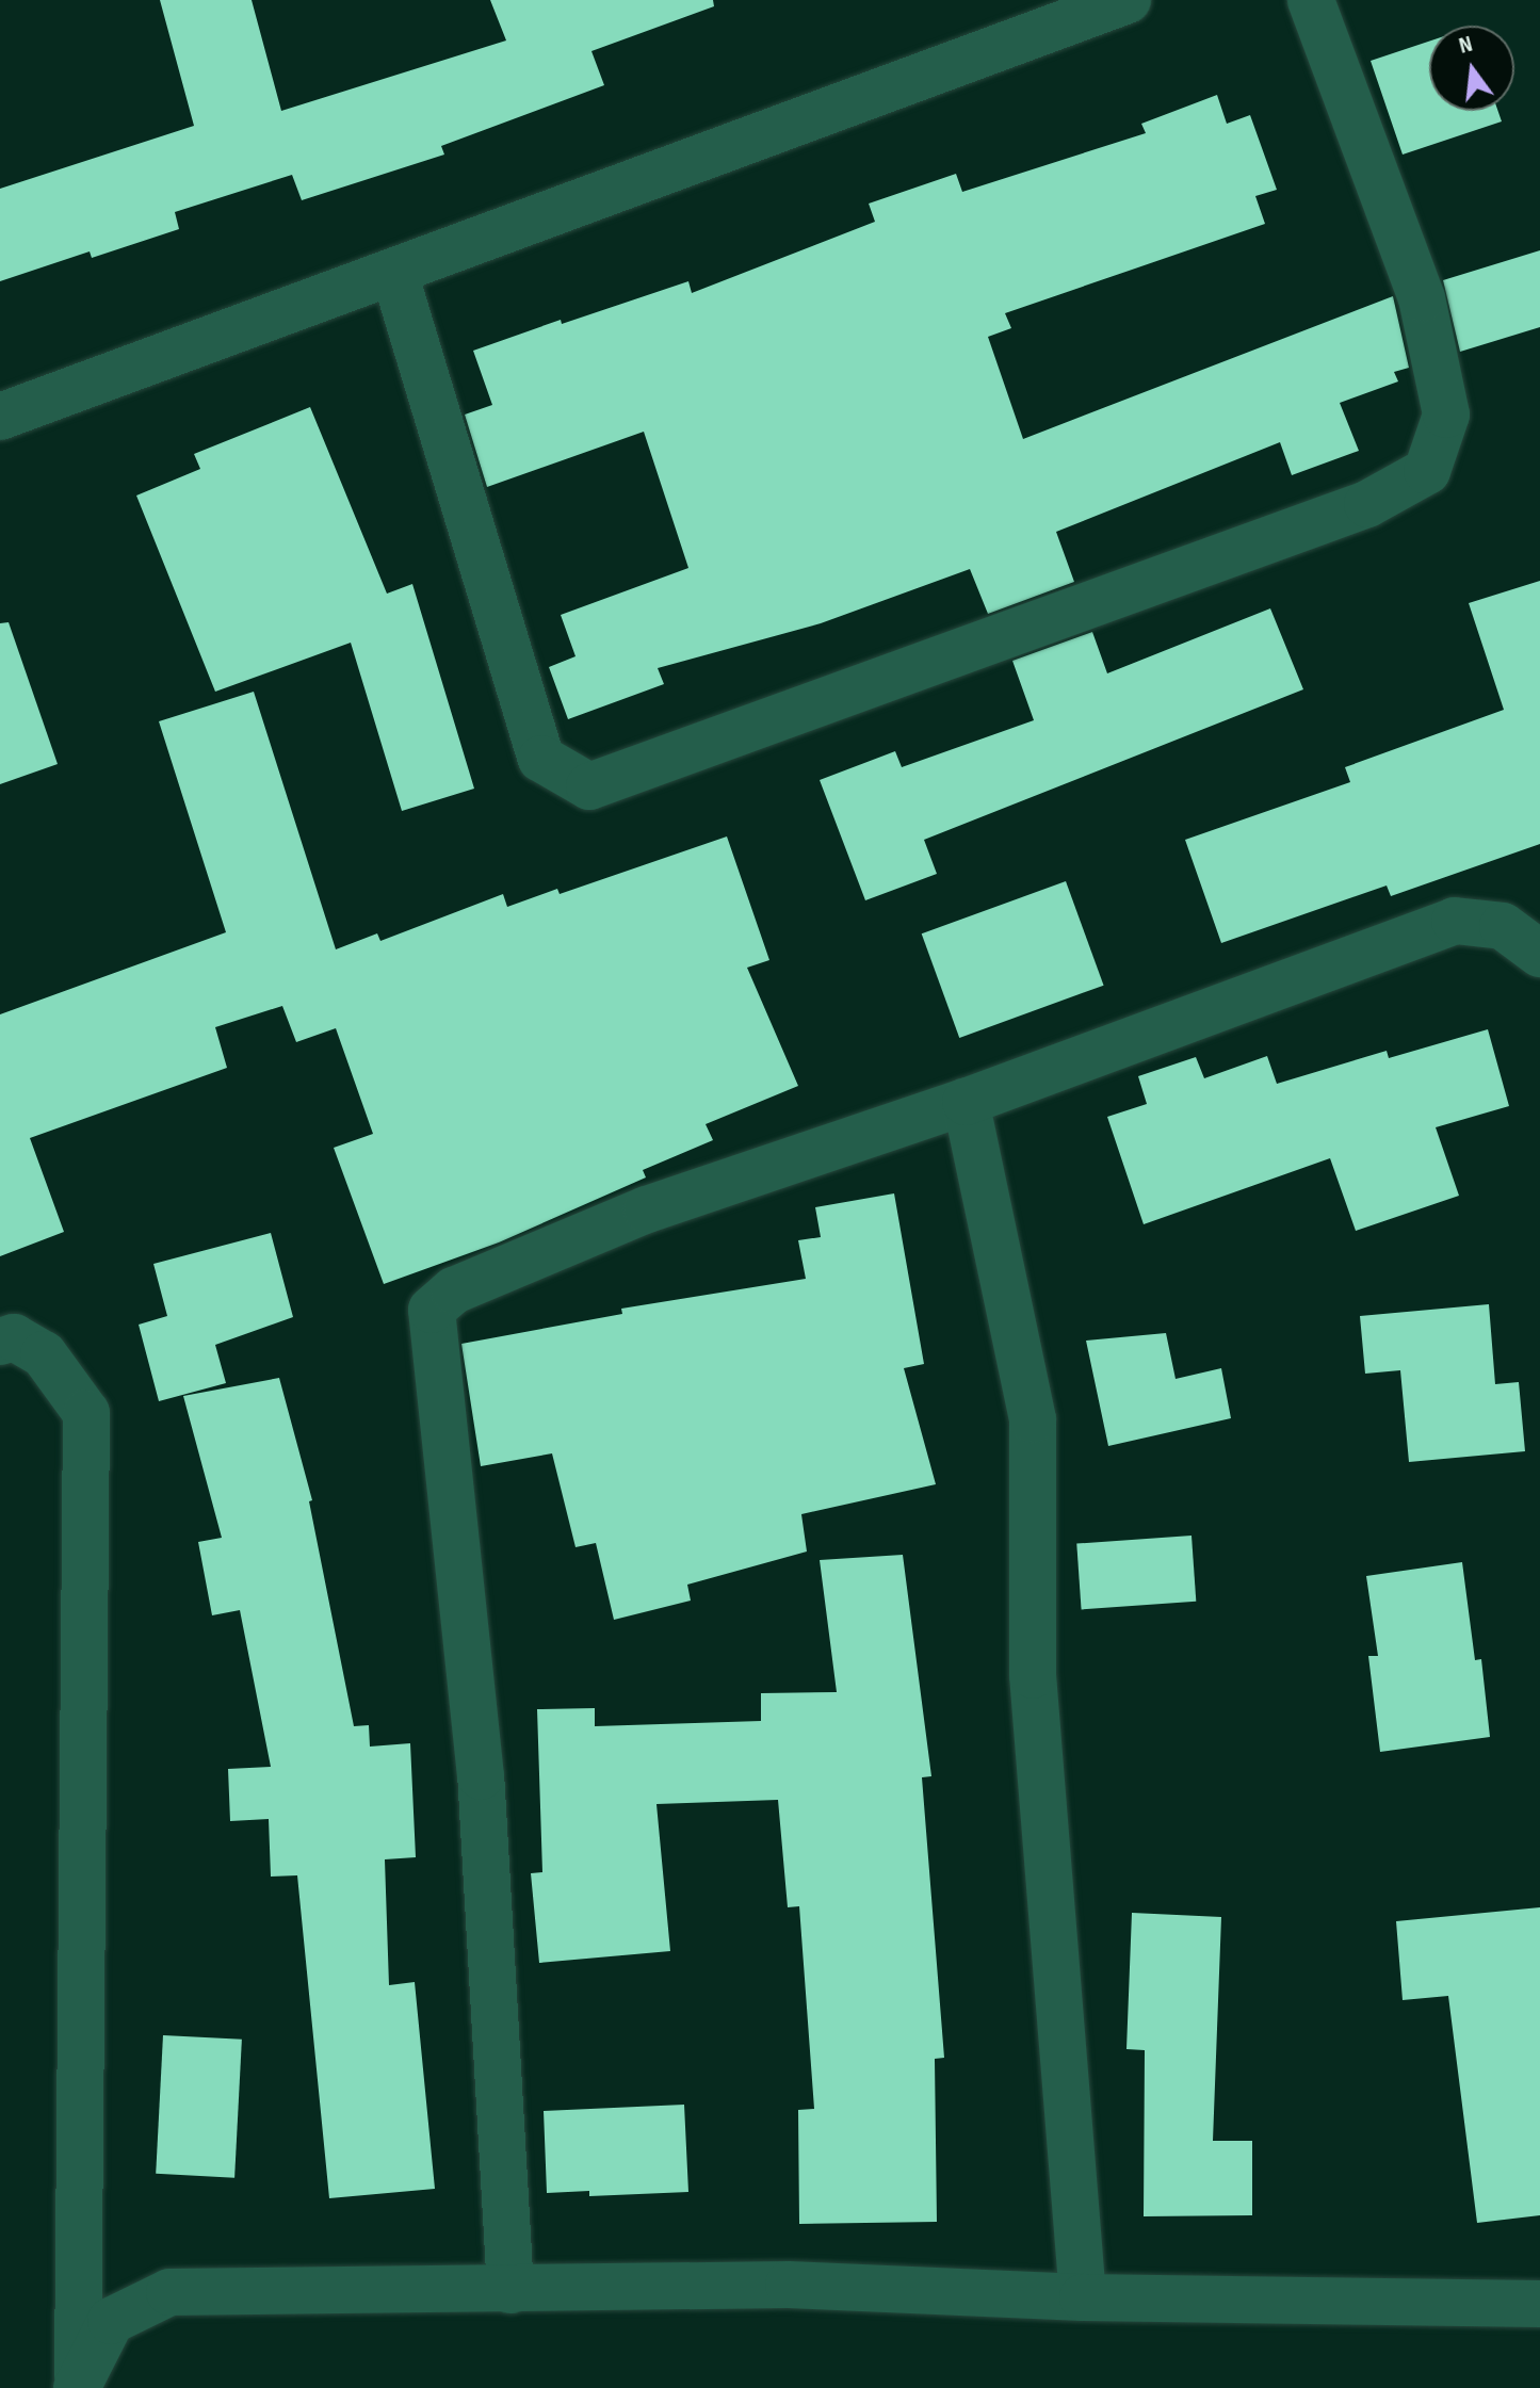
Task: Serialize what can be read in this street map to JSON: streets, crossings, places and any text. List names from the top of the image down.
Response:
{
  "north": "top"
}
